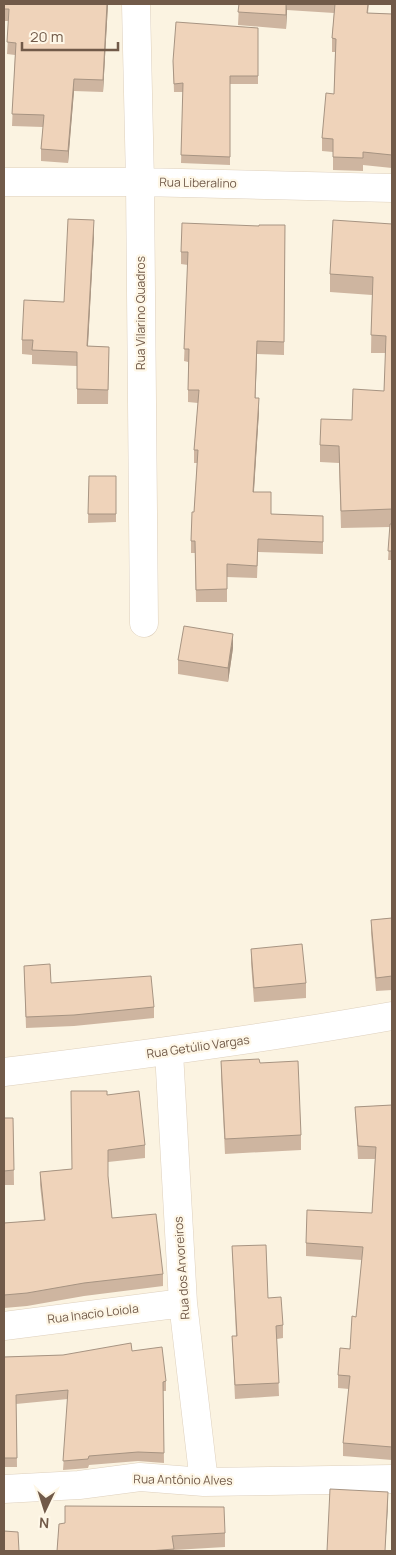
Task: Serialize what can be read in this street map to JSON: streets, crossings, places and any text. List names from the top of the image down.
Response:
{
  "streets": {
    "street": [
      "Rua Liberalino",
      "Rua Vilarino Quadros",
      "Rua Getúlio Vargas",
      "Rua dos Arvoreiros",
      "Rua Inacio Loiola",
      "Rua Antônio Alves"
    ]
  },
  "crossings": [
    ["Rua Liberalino", "Rua Vilarino Quadros"],
    ["Rua Getúlio Vargas", "Rua dos Arvoreiros"],
    ["Rua dos Arvoreiros", "Rua Inacio Loiola"],
    ["Rua dos Arvoreiros", "Rua Antônio Alves"]
  ],
  "scale_bar": "20 m",
  "north": "bottom"
}
